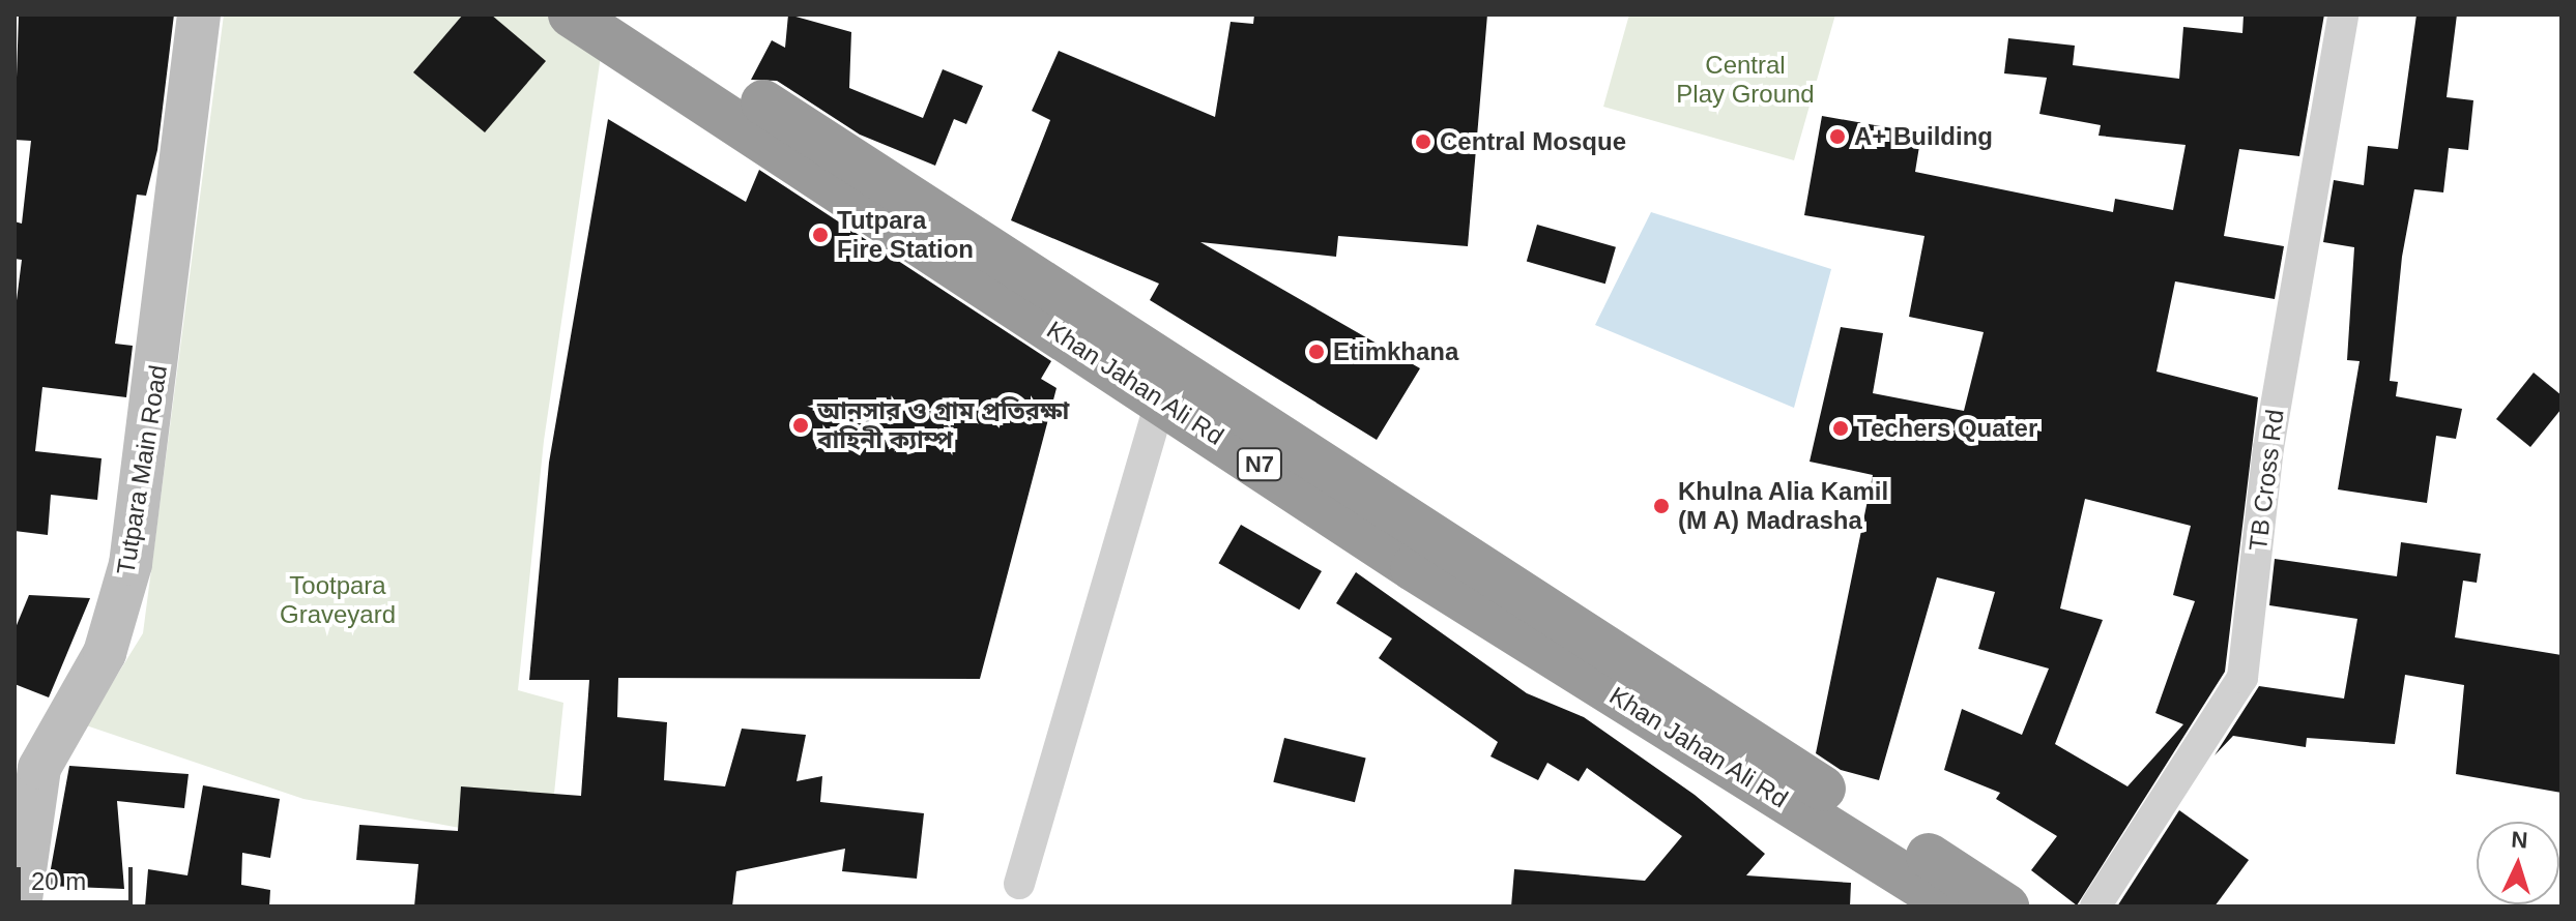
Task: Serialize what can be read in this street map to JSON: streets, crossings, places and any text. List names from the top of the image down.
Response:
{
  "streets": {
    "highway": ["Khan Jahan Ali Rd", "N7"],
    "street": ["Tutpara Main Road", "TB Cross Rd"]
  },
  "parks": ["Central Play Ground", "Tootpara Graveyard"],
  "places": [
    "A+ Building",
    "Central Mosque",
    "Tutpara Fire Station",
    "Etimkhana",
    "আনসার ও গ্রাম প্রতিরক্ষা বাহিনী ক্যাম্প",
    "Techers Quater",
    "Khulna Alia Kamil (M A) Madrasha"
  ],
  "scale_bar": "20 m",
  "north": "top"
}
